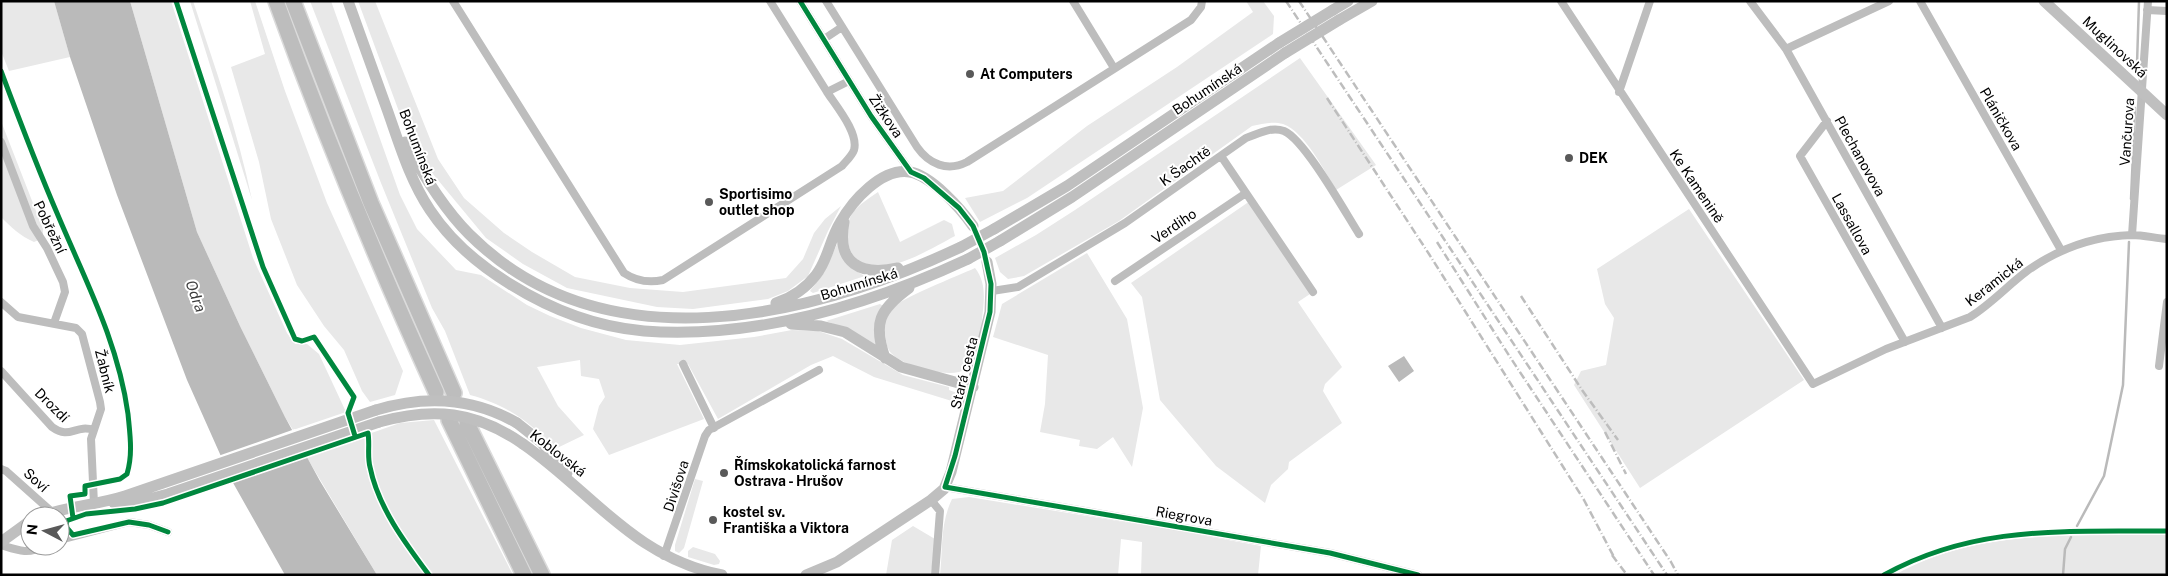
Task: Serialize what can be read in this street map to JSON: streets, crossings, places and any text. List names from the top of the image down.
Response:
{
  "streets": {
    "main road": [
      "Muglinovská",
      "Bohumínská",
      "Žižkova",
      "Stará cesta",
      "Koblovská"
    ],
    "street": [
      "Pláničkova",
      "Vančurova",
      "Plechanovova",
      "K Šachtě",
      "Ke Kamenině",
      "Lassallova",
      "Verdiho",
      "Pobřežní",
      "Keramická",
      "Žabník",
      "Drozdí",
      "Soví",
      "Divišova",
      "Riegrova"
    ]
  },
  "crossings": [
    ["Muglinovská", "Vančurova"],
    ["Pláničkova", "Keramická"],
    ["Vančurova", "Keramická"],
    ["Plechanovova", "Lassallova"],
    ["Plechanovova", "Keramická"],
    ["K Šachtě", "Stará cesta"],
    ["Ke Kamenině", "Keramická"],
    ["Lassallova", "Keramická"],
    ["Pobřežní", "Žabník"],
    ["Žabník", "Drozdí"],
    ["Žabník", "Koblovská"],
    ["Stará cesta", "Riegrova"]
  ],
  "water": ["Odra"],
  "places": [
    "At Computers",
    "DEK",
    "Sportisimo outlet shop",
    "Římskokatolická farnost Ostrava - Hrušov",
    "kostel sv. Františka a Viktora"
  ],
  "north": "left"
}
